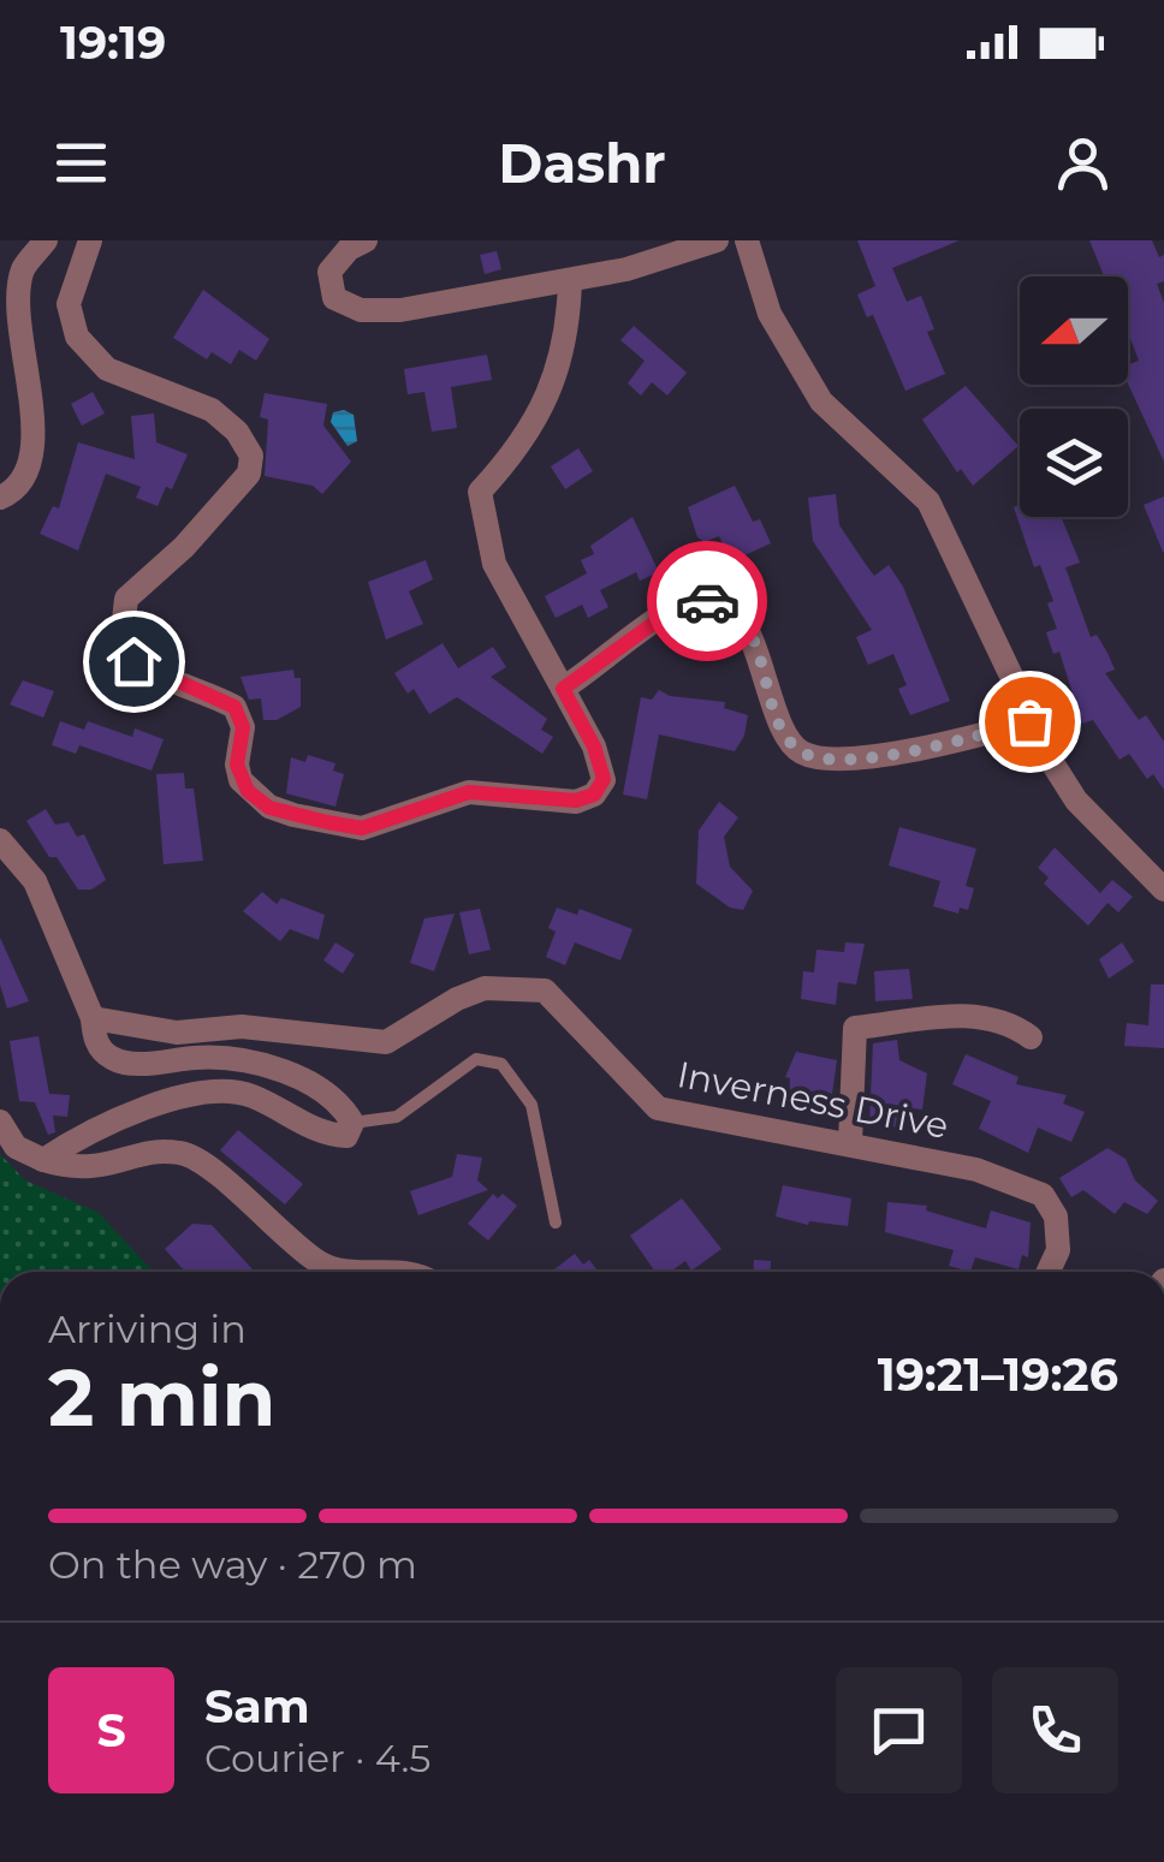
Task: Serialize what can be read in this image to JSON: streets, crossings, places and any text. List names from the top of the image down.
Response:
{
  "streets": {
    "street": ["Inverness Drive"]
  },
  "north": "left",
  "page": {
    "status": "19:19",
    "header": "Dashr",
    "heading": ["2 min", "Arriving in", "19:21–19:26"],
    "panel": ["Sam", "Courier · 4.5"],
    "bar": "On the way · 270 m",
    "round": "S"
  }
}
